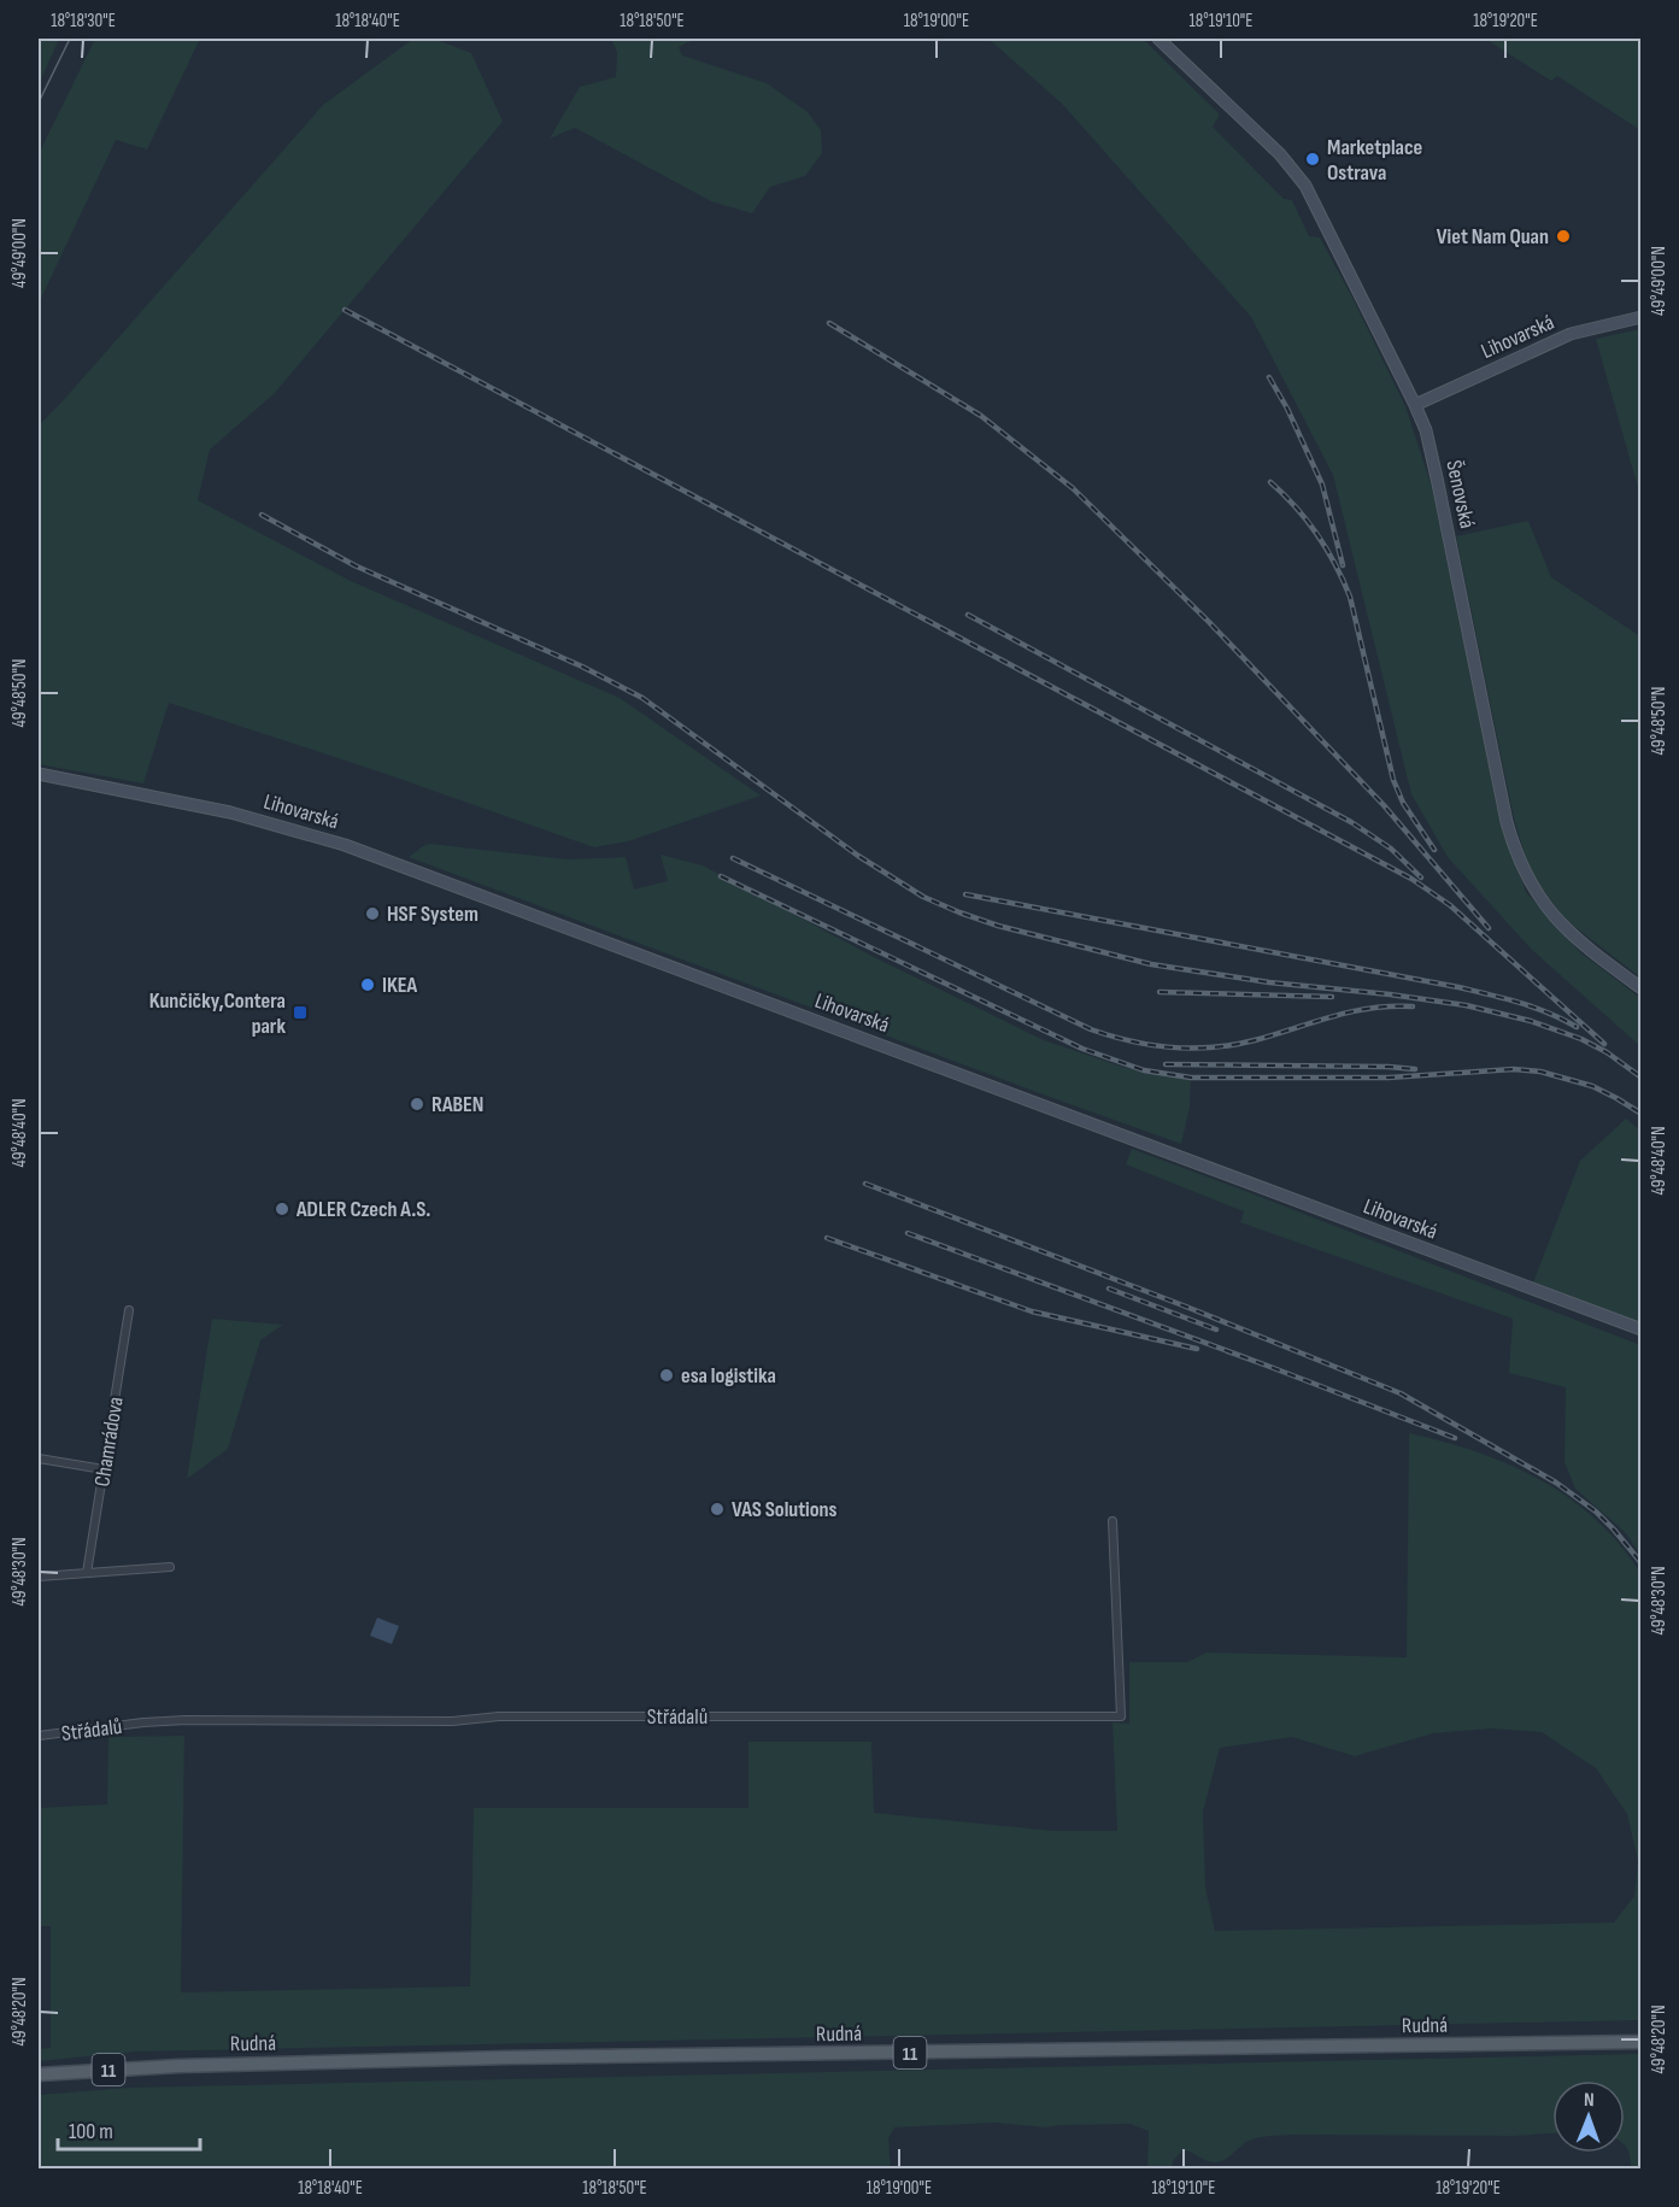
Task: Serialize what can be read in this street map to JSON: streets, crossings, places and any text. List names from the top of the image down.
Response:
{
  "streets": {
    "main road": ["Rudná", "11"],
    "street": [
      "Lihovarská",
      "Šenovská",
      "Chamrádova",
      "Střádalů"
    ]
  },
  "crossings": [
    ["Lihovarská", "Šenovská"]
  ],
  "places": {
    "other": [
      "Marketplace Ostrava",
      "Viet Nam Quan",
      "HSF System",
      "IKEA",
      "RABEN",
      "ADLER Czech A.S.",
      "esa logistika",
      "VAS Solutions"
    ],
    "transit": ["Kunčičky,Contera park"]
  },
  "scale_bar": "100 m",
  "north": "top",
  "coordinates": [
    "18°18'30\"E",
    "18°18'40\"E",
    "18°18'50\"E",
    "18°19'00\"E",
    "18°19'10\"E",
    "18°19'20\"E",
    "49°49'00\"N",
    "49°48'50\"N",
    "49°48'40\"N",
    "49°48'30\"N",
    "49°48'20\"N"
  ]
}
